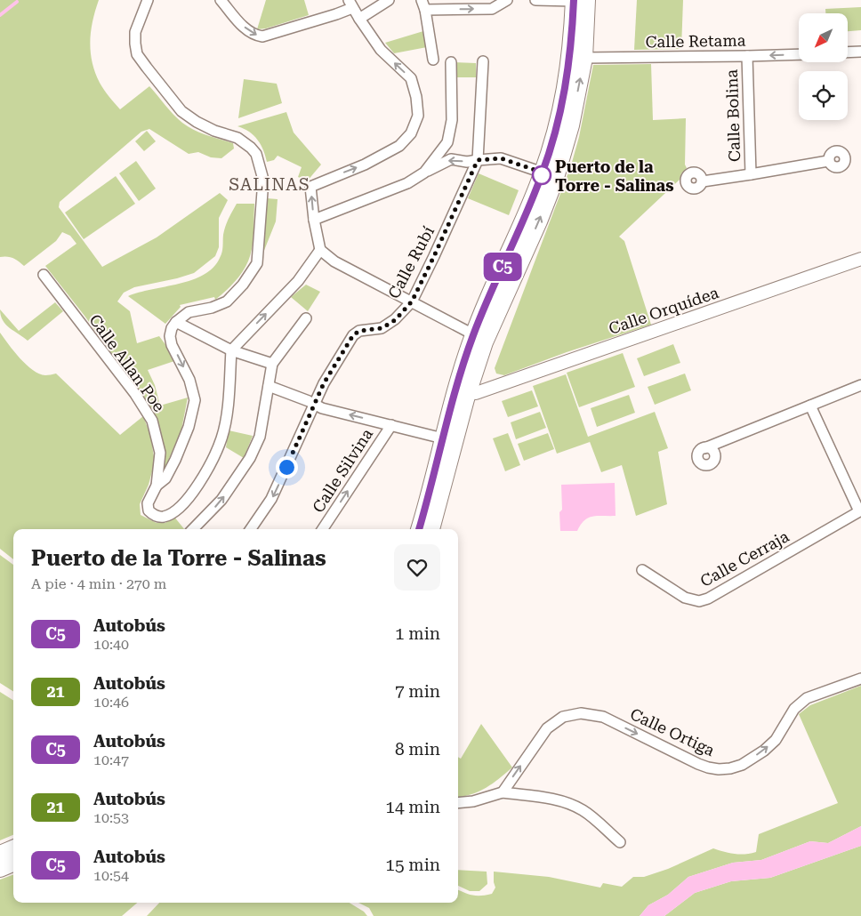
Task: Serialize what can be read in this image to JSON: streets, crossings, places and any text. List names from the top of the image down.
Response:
{
  "streets": {
    "street": [
      "Calle Retama",
      "Calle Bolina",
      "Calle Rubí",
      "Calle Orquídea",
      "Calle Allan Poe",
      "Calle Silvina",
      "Calle Cerraja",
      "Calle Ortiga"
    ]
  },
  "crossings": [
    ["Calle Retama", "Calle Bolina"]
  ],
  "one_way": ["Calle Silvina", "Calle Ortiga"],
  "districts": ["SALINAS"],
  "places": ["Puerto de la Torre - Salinas"],
  "lines": ["bus line C5"],
  "north": "bottom left",
  "page": {
    "on_map": "C5",
    "heading": ["Puerto de la Torre - Salinas", "A pie · 4 min · 270 m"],
    "list": [
      {
        "mark": "C5",
        "name": "Autobús",
        "note": "10:40",
        "value": "1 min"
      },
      {
        "mark": "21",
        "name": "Autobús",
        "note": "10:46",
        "value": "7 min"
      },
      {
        "mark": "C5",
        "name": "Autobús",
        "note": "10:47",
        "value": "8 min"
      },
      {
        "mark": "21",
        "name": "Autobús",
        "note": "10:53",
        "value": "14 min"
      },
      {
        "mark": "C5",
        "name": "Autobús",
        "note": "10:54",
        "value": "15 min"
      }
    ]
  }
}
